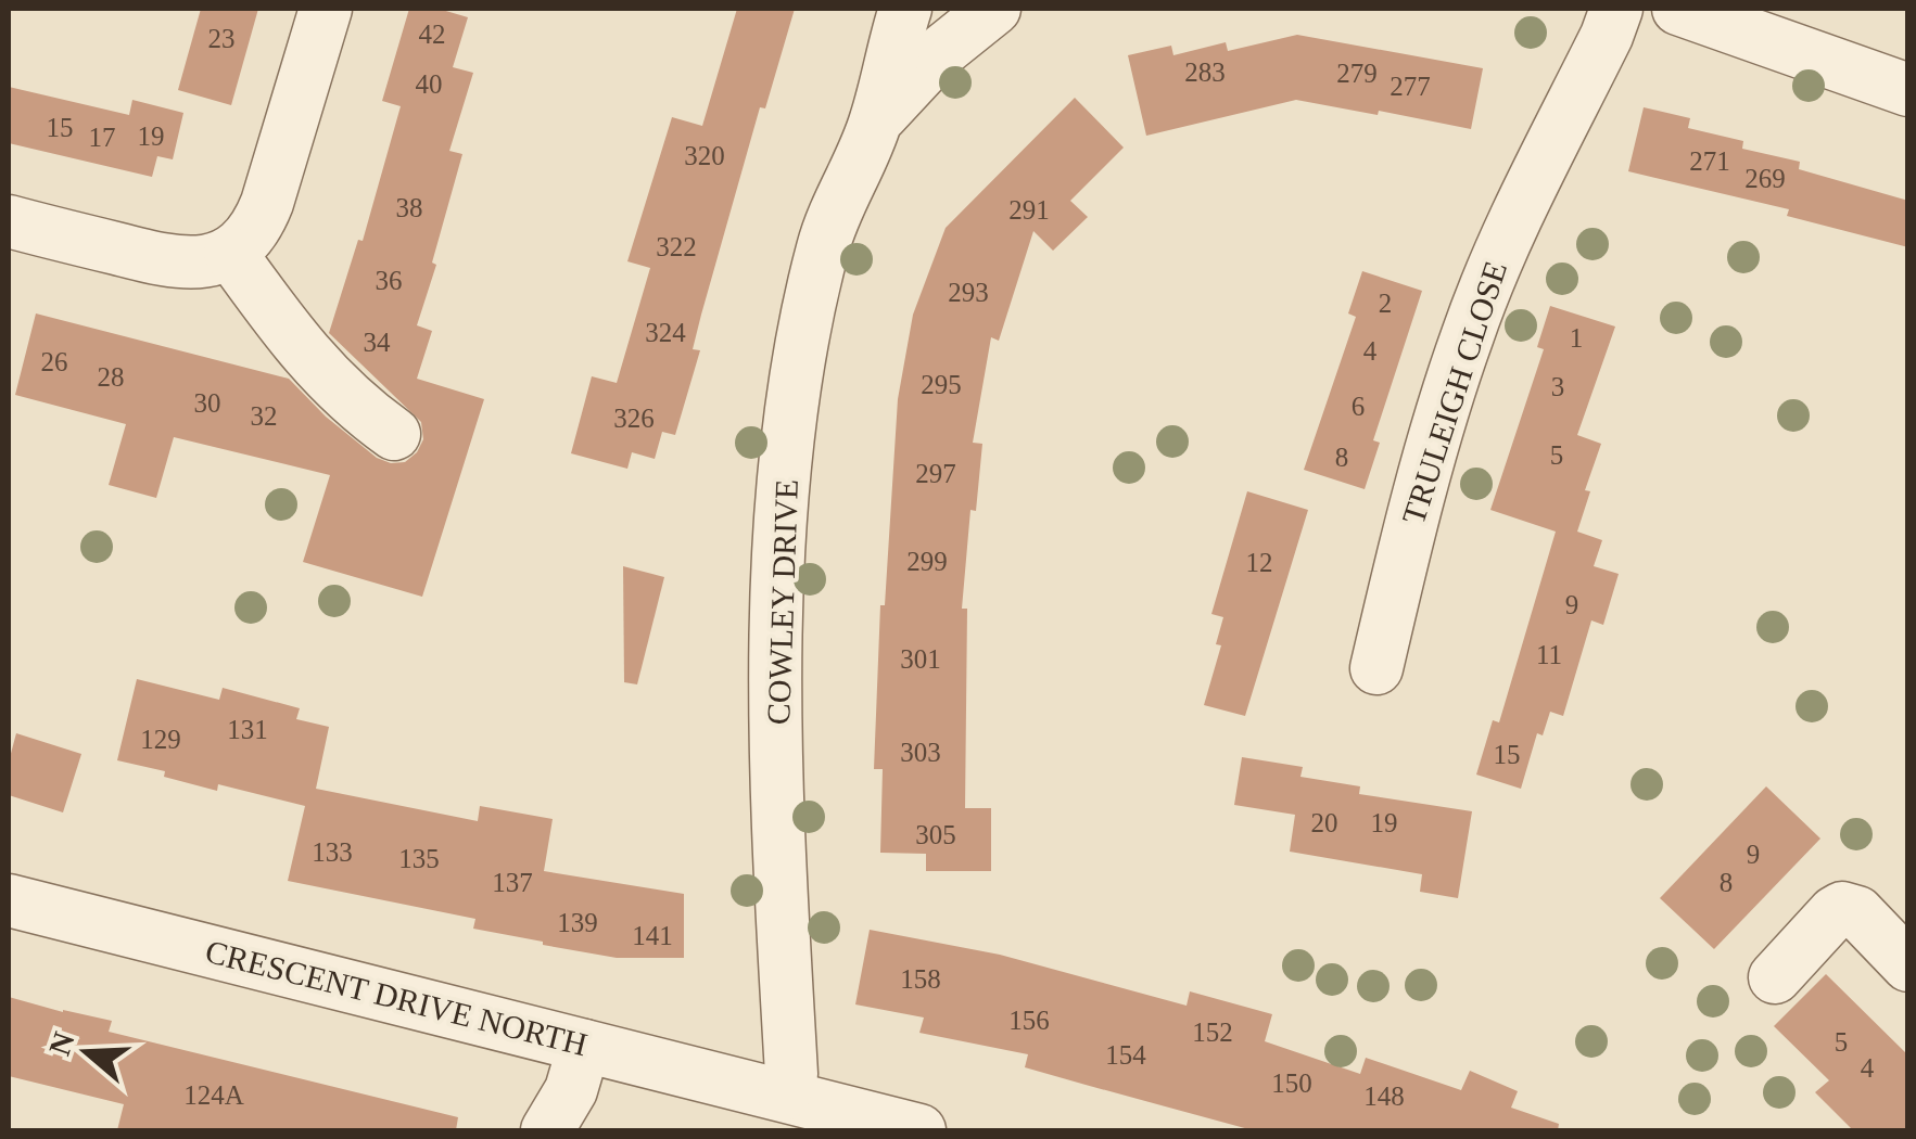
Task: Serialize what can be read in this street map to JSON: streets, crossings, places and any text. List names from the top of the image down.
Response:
{
  "streets": {
    "street": ["TRULEIGH CLOSE", "COWLEY DRIVE", "CRESCENT DRIVE NORTH"]
  },
  "crossings": [
    ["COWLEY DRIVE", "CRESCENT DRIVE NORTH"]
  ],
  "house_numbers": [
    "42",
    "23",
    "283",
    "279",
    "40",
    "277",
    "15",
    "19",
    "17",
    "320",
    "271",
    "269",
    "38",
    "291",
    "322",
    "36",
    "293",
    "2",
    "324",
    "1",
    "34",
    "4",
    "26",
    "28",
    "295",
    "3",
    "30",
    "6",
    "32",
    "326",
    "5",
    "8",
    "297",
    "299",
    "12",
    "9",
    "11",
    "301",
    "131",
    "129",
    "303",
    "15",
    "20",
    "19",
    "305",
    "133",
    "9",
    "135",
    "137",
    "8",
    "139",
    "141",
    "158",
    "156",
    "152",
    "5",
    "154",
    "4",
    "150",
    "124A",
    "148"
  ],
  "north": "left"
}
